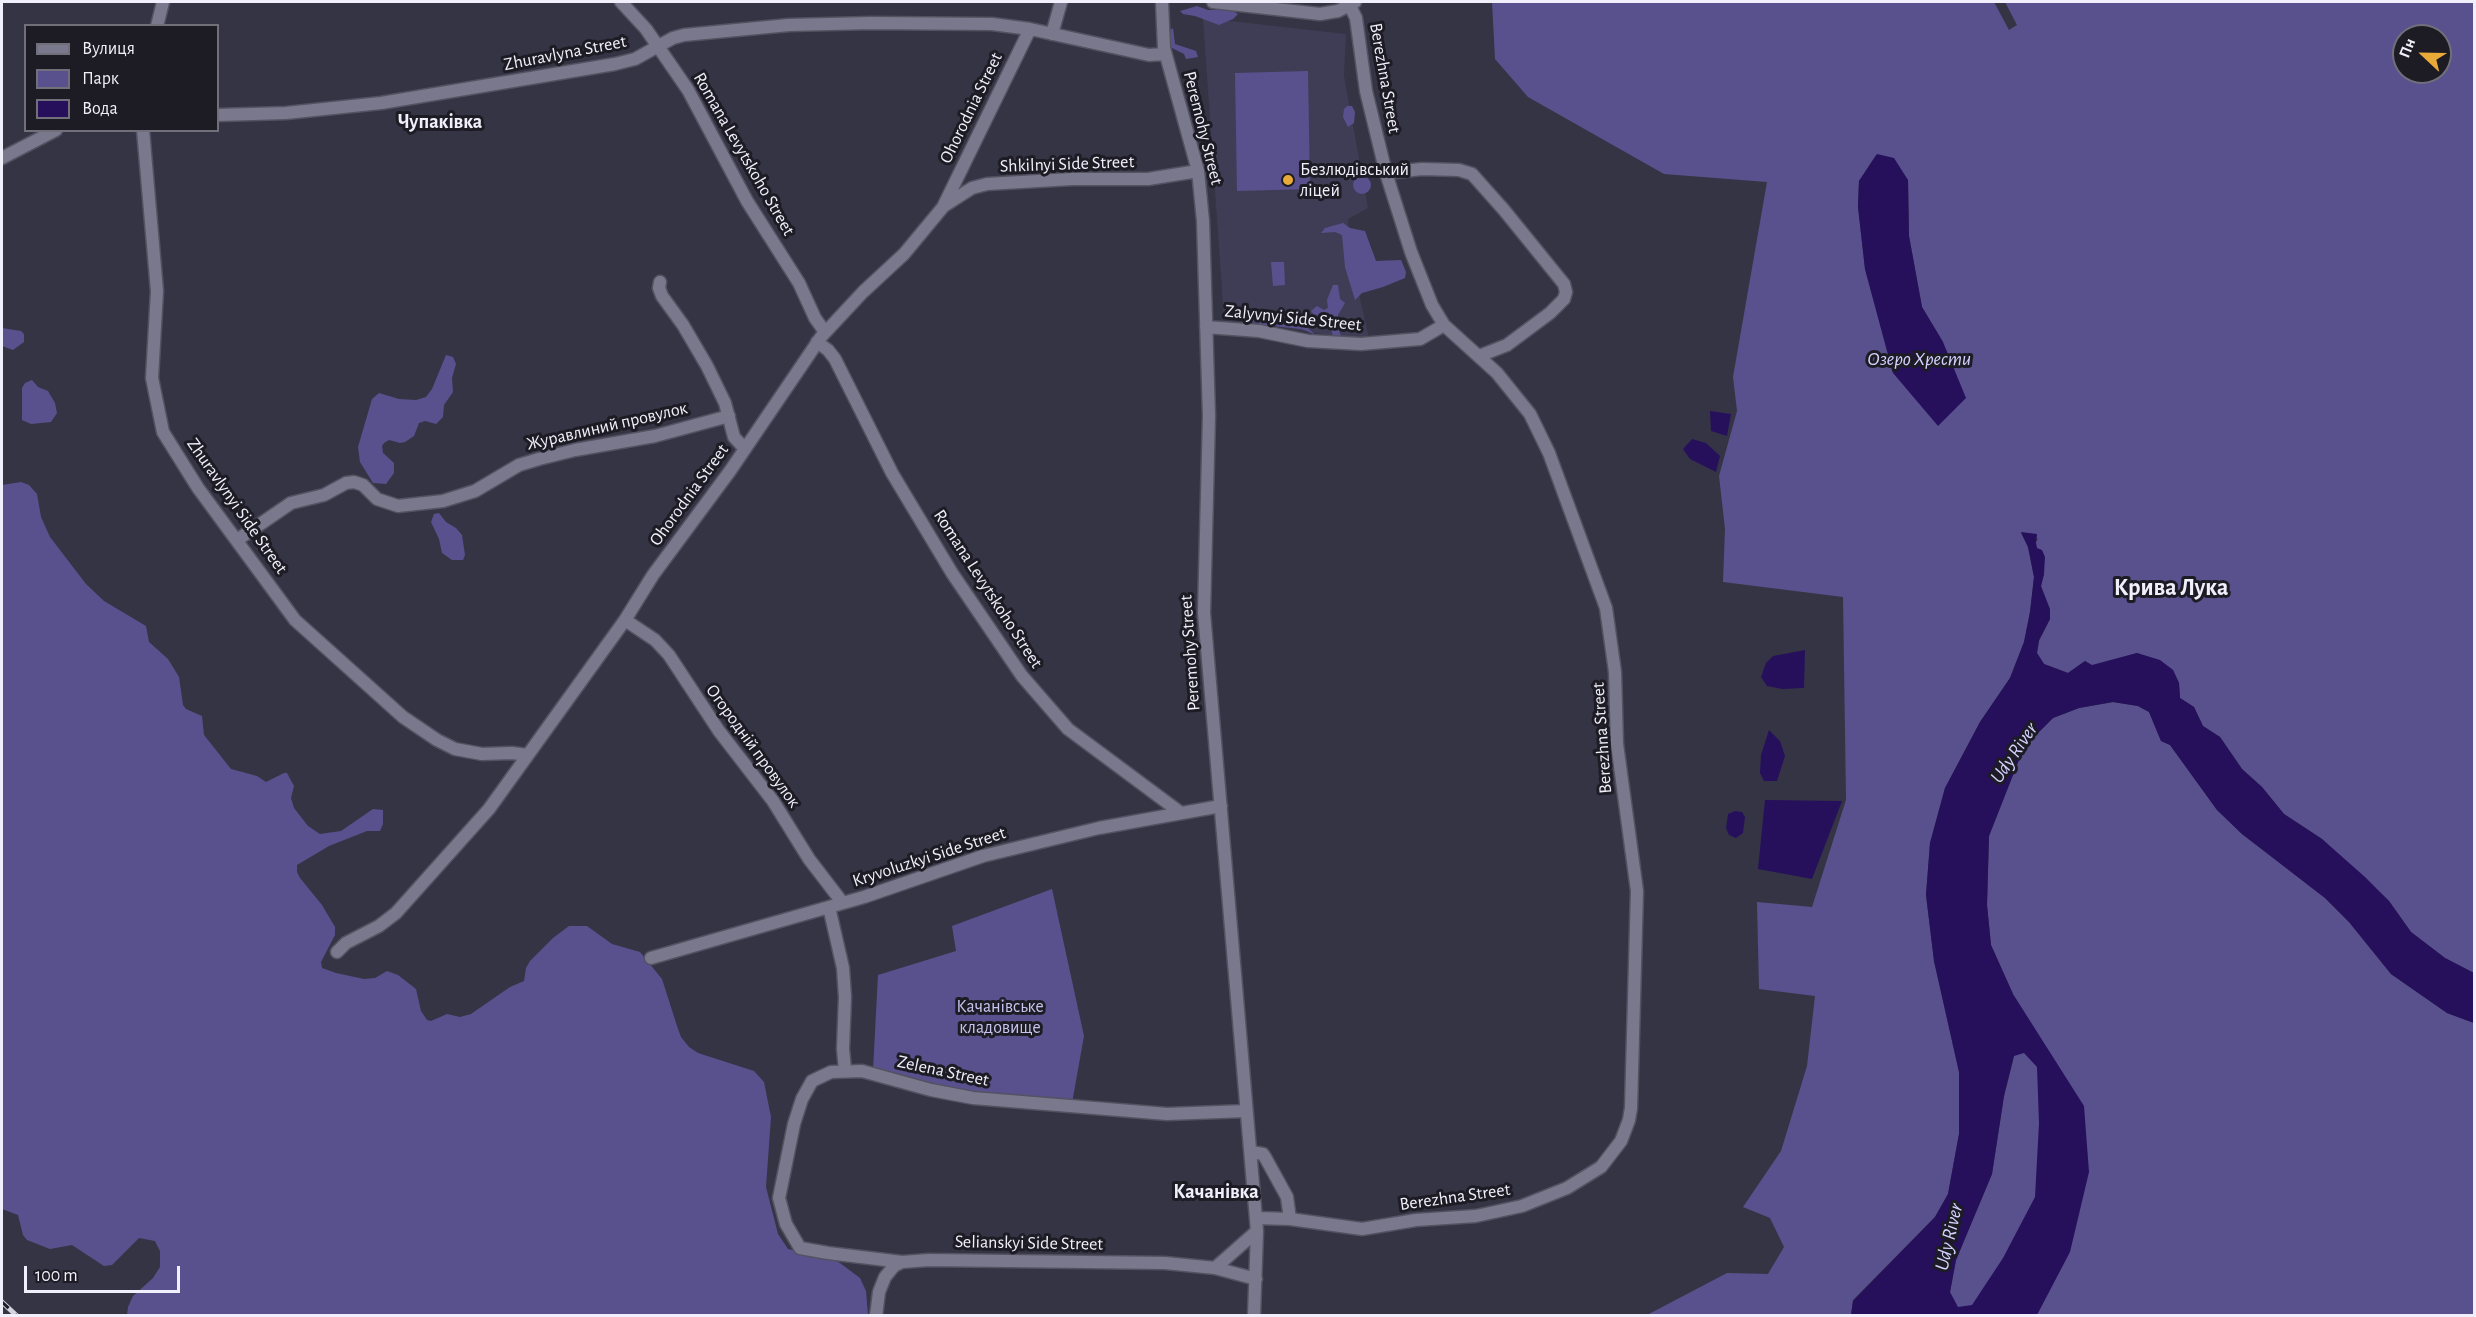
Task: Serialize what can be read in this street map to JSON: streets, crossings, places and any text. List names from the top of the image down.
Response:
{
  "streets": {
    "street": [
      "Zhuravlyna Street",
      "Berezhna Street",
      "Ohorodnia Street",
      "Peremohy Street",
      "Romana Levytskoho Street",
      "Shkilnyi Side Street",
      "Zalyvnyi Side Street",
      "Журавлиний провулок",
      "Zhuravlynyi Side Street",
      "Огородній провулок",
      "Kryvoluzkyi Side Street",
      "Zelena Street",
      "Selianskyi Side Street"
    ]
  },
  "crossings": [
    ["Zhuravlyna Street", "Ohorodnia Street"],
    ["Zhuravlyna Street", "Peremohy Street"],
    ["Zhuravlyna Street", "Romana Levytskoho Street"],
    ["Berezhna Street", "Peremohy Street"],
    ["Berezhna Street", "Zalyvnyi Side Street"],
    ["Ohorodnia Street", "Romana Levytskoho Street"],
    ["Ohorodnia Street", "Shkilnyi Side Street"],
    ["Ohorodnia Street", "Zhuravlynyi Side Street"],
    ["Ohorodnia Street", "Огородній провулок"],
    ["Peremohy Street", "Shkilnyi Side Street"],
    ["Peremohy Street", "Zalyvnyi Side Street"],
    ["Peremohy Street", "Kryvoluzkyi Side Street"],
    ["Peremohy Street", "Zelena Street"],
    ["Peremohy Street", "Selianskyi Side Street"],
    ["Romana Levytskoho Street", "Kryvoluzkyi Side Street"],
    ["Журавлиний провулок", "Zhuravlynyi Side Street"],
    ["Огородній провулок", "Kryvoluzkyi Side Street"],
    ["Zelena Street", "Selianskyi Side Street"]
  ],
  "districts": ["Чупаківка", "Крива Лука", "Качанівка"],
  "water": ["Озеро Хрести", "Udy River"],
  "parks": ["Качанівське кладовище"],
  "places": ["Безлюдівський ліцей"],
  "legend": ["Вулиця", "Парк", "Вода"],
  "scale_bar": "100 m",
  "north": "left"
}
